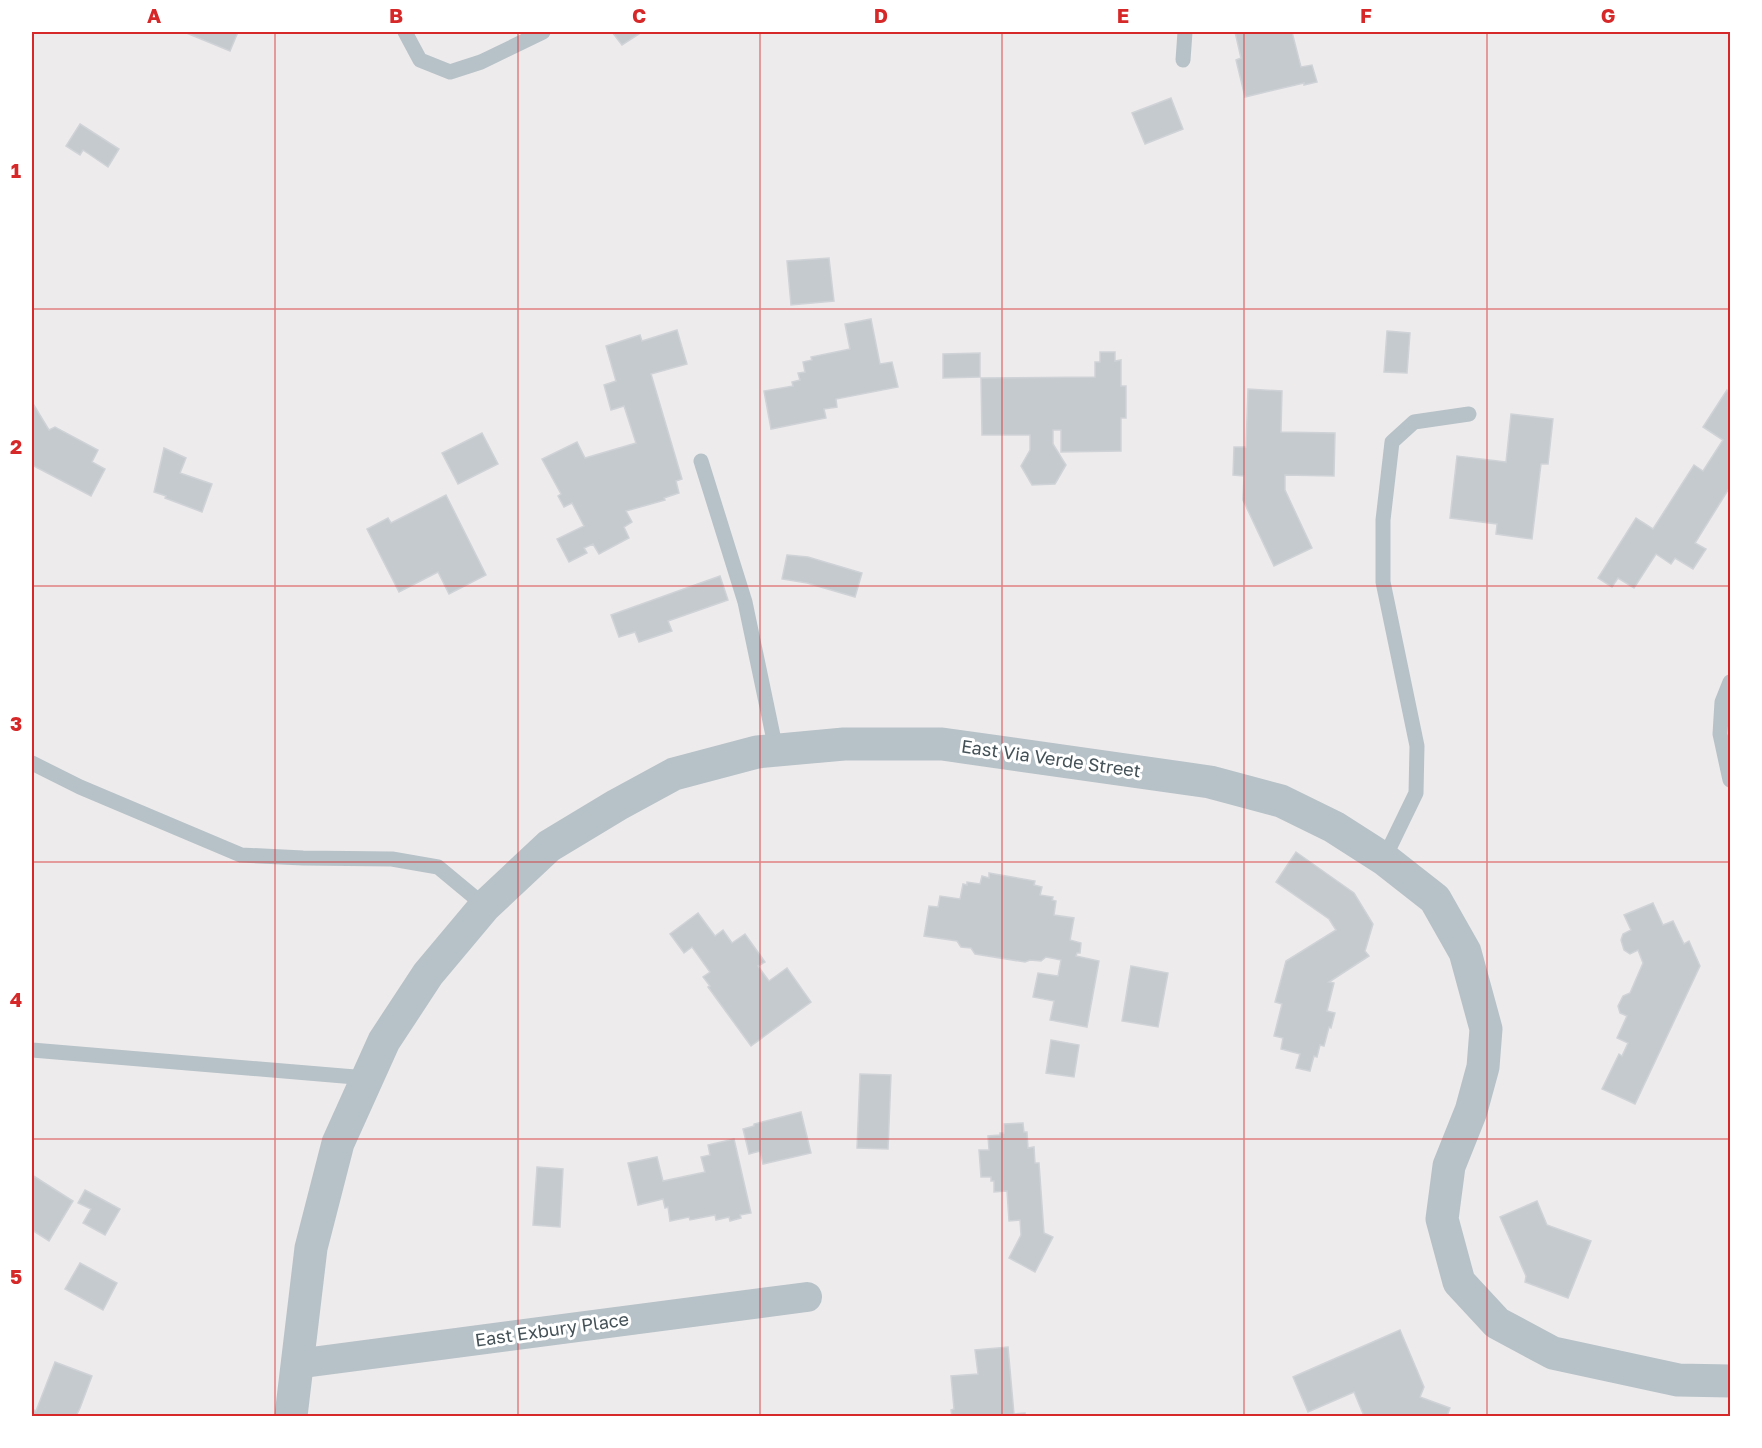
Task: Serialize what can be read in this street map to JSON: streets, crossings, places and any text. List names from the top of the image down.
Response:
{
  "streets": {
    "street": ["East Via Verde Street", "East Exbury Place"]
  },
  "crossings": [
    ["East Via Verde Street", "East Exbury Place"]
  ],
  "grid": {
    "columns": [
      "A",
      "B",
      "C",
      "D",
      "E",
      "F",
      "G"
    ],
    "rows": [
      "1",
      "2",
      "3",
      "4",
      "5"
    ]
  }
}
